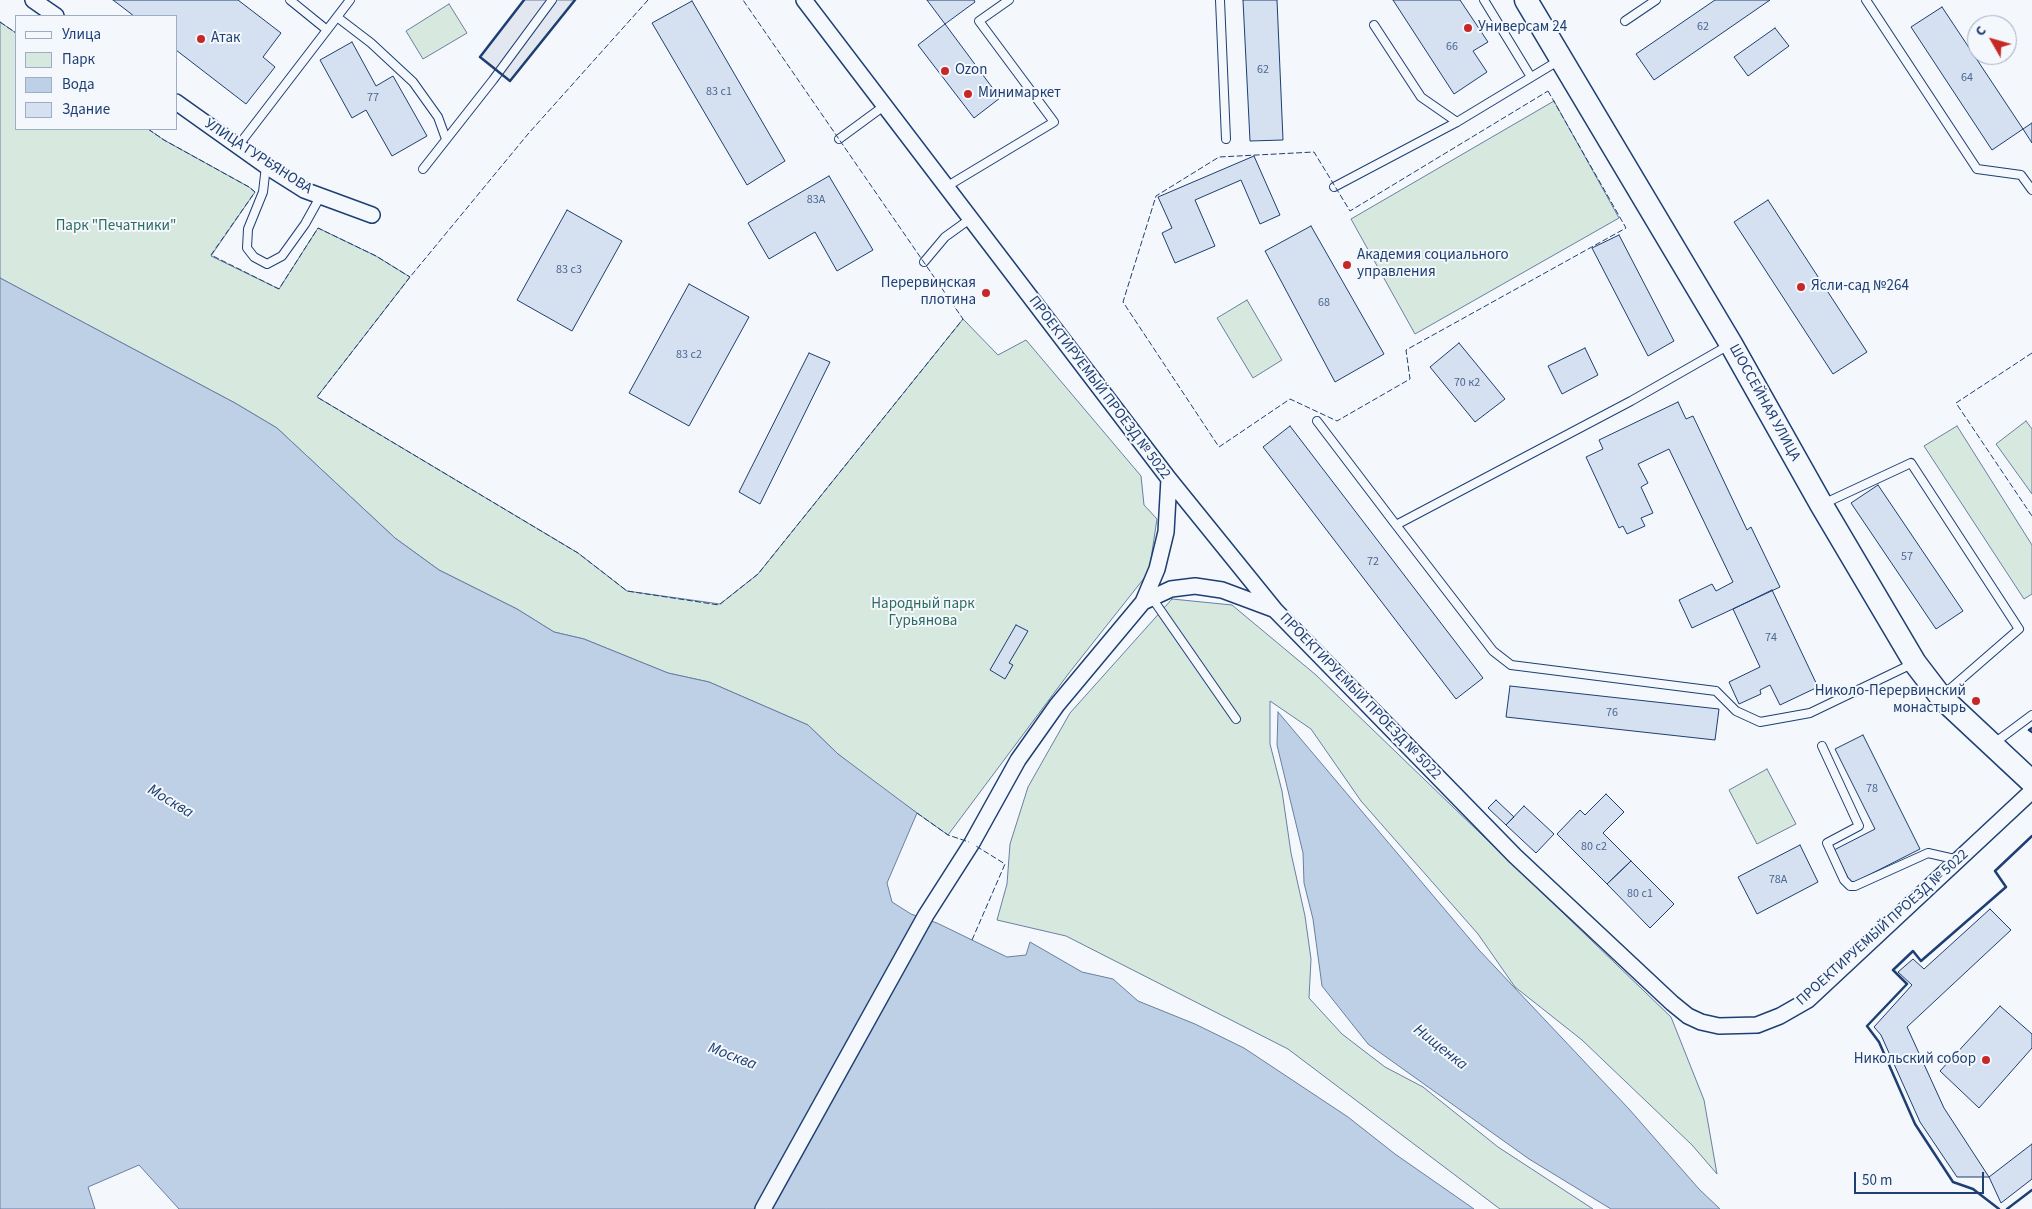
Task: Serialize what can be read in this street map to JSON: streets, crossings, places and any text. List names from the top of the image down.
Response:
{
  "streets": {
    "main road": ["ШОССЕЙНАЯ УЛИЦА"],
    "street": ["УЛИЦА ГУРЬЯНОВА", "ПРОЕКТИРУЕМЫЙ ПРОЕЗД № 5022"]
  },
  "water": ["Москва", "Нищенка"],
  "parks": ["Парк \"Печатники\"", "Народный парк Гурьянова"],
  "places": [
    "Универсам 24",
    "Атак",
    "Ozon",
    "Минимаркет",
    "Академия социального управления",
    "Ясли-сад №264",
    "Перервинская плотина",
    "Николо-Перервинский монастырь",
    "Никольский собор"
  ],
  "house_numbers": [
    "62",
    "66",
    "62",
    "64",
    "83 с1",
    "77",
    "83А",
    "83 с3",
    "68",
    "83 с2",
    "70 к2",
    "57",
    "72",
    "74",
    "76",
    "78",
    "80 с2",
    "78А",
    "80 с1"
  ],
  "legend": [
    "Улица",
    "Парк",
    "Вода",
    "Здание"
  ],
  "scale_bar": "50 m",
  "north": "top left"
}
